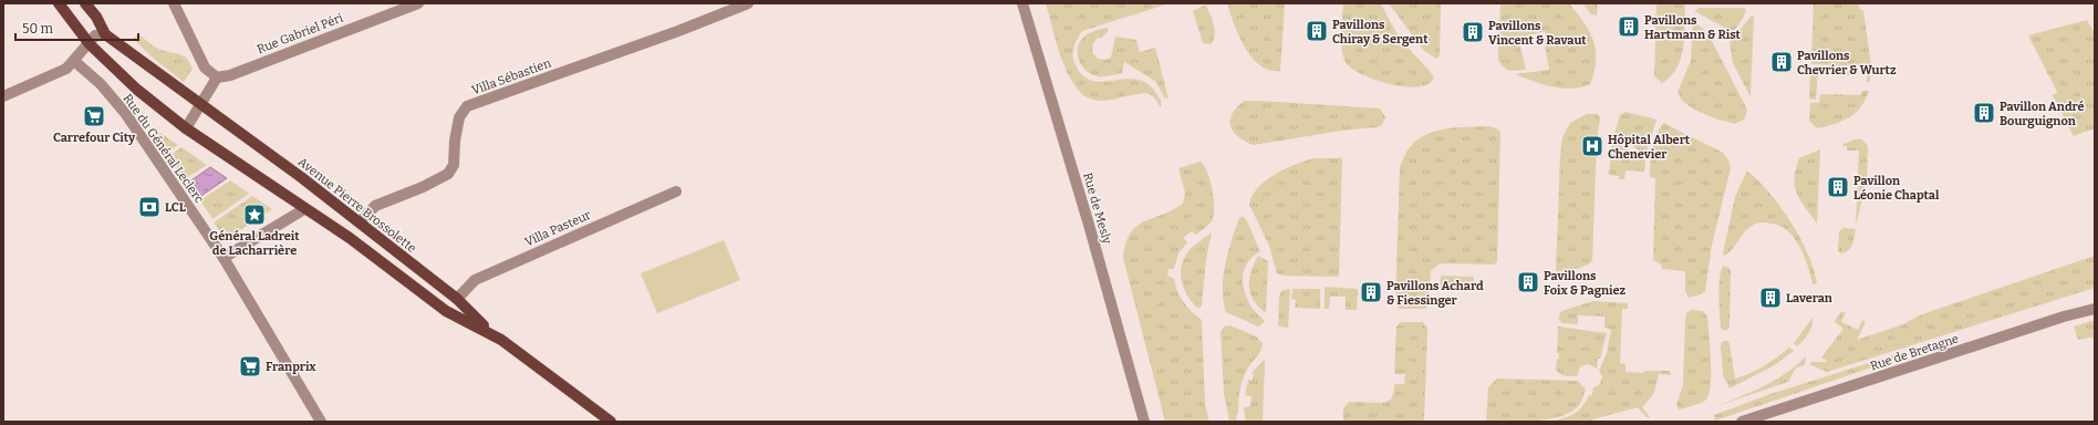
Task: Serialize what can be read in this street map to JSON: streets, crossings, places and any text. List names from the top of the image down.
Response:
{
  "streets": {
    "main road": ["Rue du Général Leclerc", "Avenue Pierre Brossolette"],
    "street": [
      "Rue Gabriel Péri",
      "Villa Sébastien",
      "Rue de Mesly",
      "Villa Pasteur",
      "Rue de Bretagne"
    ]
  },
  "crossings": [
    ["Villa Sébastien", "Avenue Pierre Brossolette"],
    ["Rue du Général Leclerc", "Avenue Pierre Brossolette"],
    ["Avenue Pierre Brossolette", "Villa Pasteur"]
  ],
  "places": {
    "building": [
      "Pavillons Hartmann & Rist",
      "Pavillons Chiray & Sergent",
      "Pavillons Vincent & Ravaut",
      "Pavillons Chevrier & Wurtz",
      "Pavillon André Bourguignon",
      "Pavillon Léonie Chaptal",
      "Pavillons Foix & Pagniez",
      "Pavillons Achard & Fiessinger",
      "Laveran"
    ],
    "supermarket": ["Carrefour City", "Franprix"],
    "hospital": ["Hôpital Albert Chenevier"],
    "bank": ["LCL"],
    "place": ["Général Ladreit de Lacharrière"]
  },
  "scale_bar": "50 m"
}
